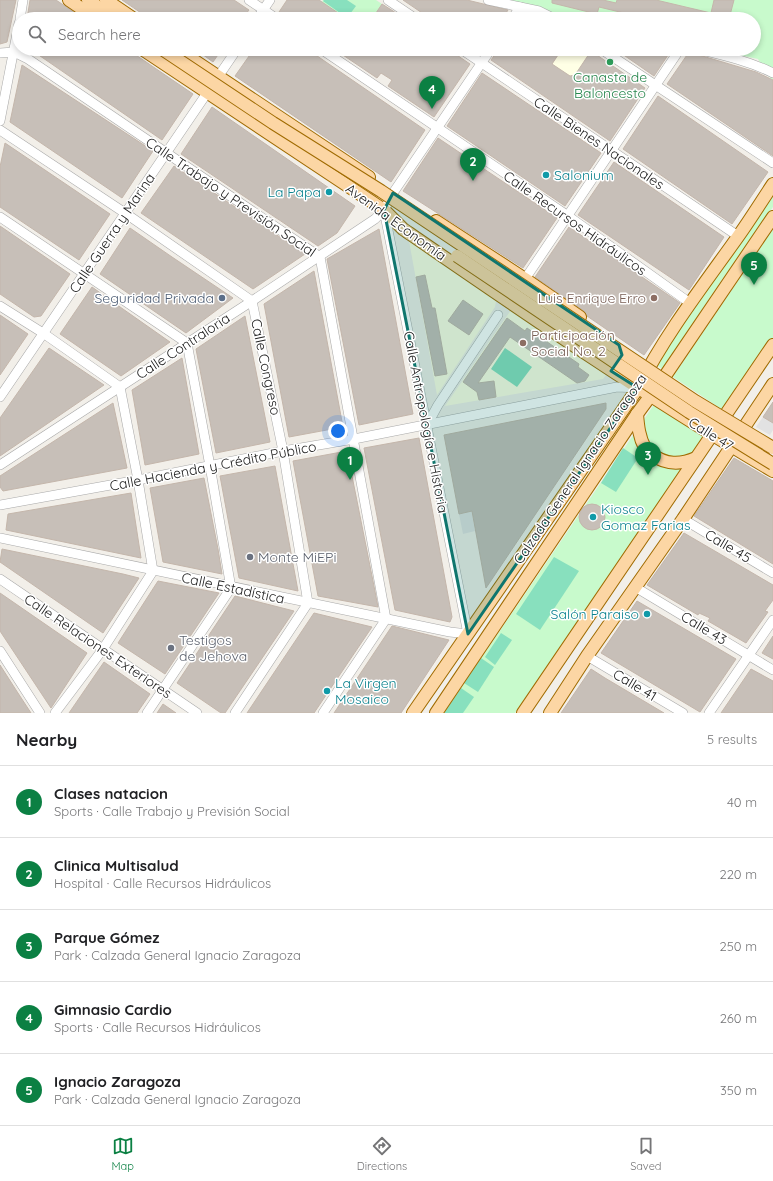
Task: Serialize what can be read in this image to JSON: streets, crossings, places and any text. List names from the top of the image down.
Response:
{
  "streets": {
    "main road": ["Avenida Economía", "Calle 47", "Calzada General Ignacio Zaragoza"],
    "street": [
      "Calle Bienes Nacionales",
      "Calle Trabajo y Previsión Social",
      "Calle Recursos Hidráulicos",
      "Calle Guerra y Marina",
      "Calle Contraloria",
      "Calle Congreso",
      "Calle Antropología e Historia",
      "Calle Hacienda y Crédito Público",
      "Calle 45",
      "Calle Estadística",
      "Calle 43",
      "Calle Relaciones Exteriores",
      "Calle 41"
    ]
  },
  "crossings": [
    ["Calle Bienes Nacionales", "Calzada General Ignacio Zaragoza"],
    ["Calle Trabajo y Previsión Social", "Calle Guerra y Marina"],
    ["Calle Trabajo y Previsión Social", "Calle Contraloria"],
    ["Calle Trabajo y Previsión Social", "Calle Hacienda y Crédito Público"],
    ["Calle Trabajo y Previsión Social", "Calle Estadística"],
    ["Avenida Economía", "Calle Guerra y Marina"],
    ["Avenida Economía", "Calle Contraloria"],
    ["Avenida Economía", "Calle Antropología e Historia"],
    ["Avenida Economía", "Calle 47"],
    ["Avenida Economía", "Calle Hacienda y Crédito Público"],
    ["Avenida Economía", "Calzada General Ignacio Zaragoza"],
    ["Calle Recursos Hidráulicos", "Calzada General Ignacio Zaragoza"],
    ["Calle Guerra y Marina", "Calle Congreso"],
    ["Calle Contraloria", "Calle Congreso"],
    ["Calle Contraloria", "Calle Antropología e Historia"],
    ["Calle Congreso", "Calle Hacienda y Crédito Público"],
    ["Calle Congreso", "Calle Estadística"],
    ["Calle Antropología e Historia", "Calle Hacienda y Crédito Público"],
    ["Calle Antropología e Historia", "Calzada General Ignacio Zaragoza"],
    ["Calle Antropología e Historia", "Calle Estadística"],
    ["Calle 47", "Calzada General Ignacio Zaragoza"],
    ["Calle Hacienda y Crédito Público", "Calzada General Ignacio Zaragoza"],
    ["Calzada General Ignacio Zaragoza", "Calle Estadística"]
  ],
  "places": [
    "Canasta de Baloncesto",
    "Salonium",
    "La Papa",
    "Seguridad Privada",
    "Luis Enrique Erro",
    "Participación Social No. 2",
    "Kiosco Gomaz Farias",
    "Monte MiEPi",
    "Salón Paraiso",
    "Testigos de Jehova",
    "La Virgen Mosaico"
  ],
  "page": {
    "search": "Search here",
    "pins": [
      "4",
      "2",
      "5",
      "3",
      "1"
    ],
    "heading": ["Nearby", "5 results"],
    "list": [
      {
        "mark": "1",
        "name": "Clases natacion",
        "note": "Sports · Calle Trabajo y Previsión Social",
        "value": "40 m"
      },
      {
        "mark": "2",
        "name": "Clinica Multisalud",
        "note": "Hospital · Calle Recursos Hidráulicos",
        "value": "220 m"
      },
      {
        "mark": "3",
        "name": "Parque Gómez",
        "note": "Park · Calzada General Ignacio Zaragoza",
        "value": "250 m"
      },
      {
        "mark": "4",
        "name": "Gimnasio Cardio",
        "note": "Sports · Calle Recursos Hidráulicos",
        "value": "260 m"
      },
      {
        "mark": "5",
        "name": "Ignacio Zaragoza",
        "note": "Park · Calzada General Ignacio Zaragoza",
        "value": "350 m"
      }
    ],
    "nav": ["Map", "Directions", "Saved"]
  }
}
